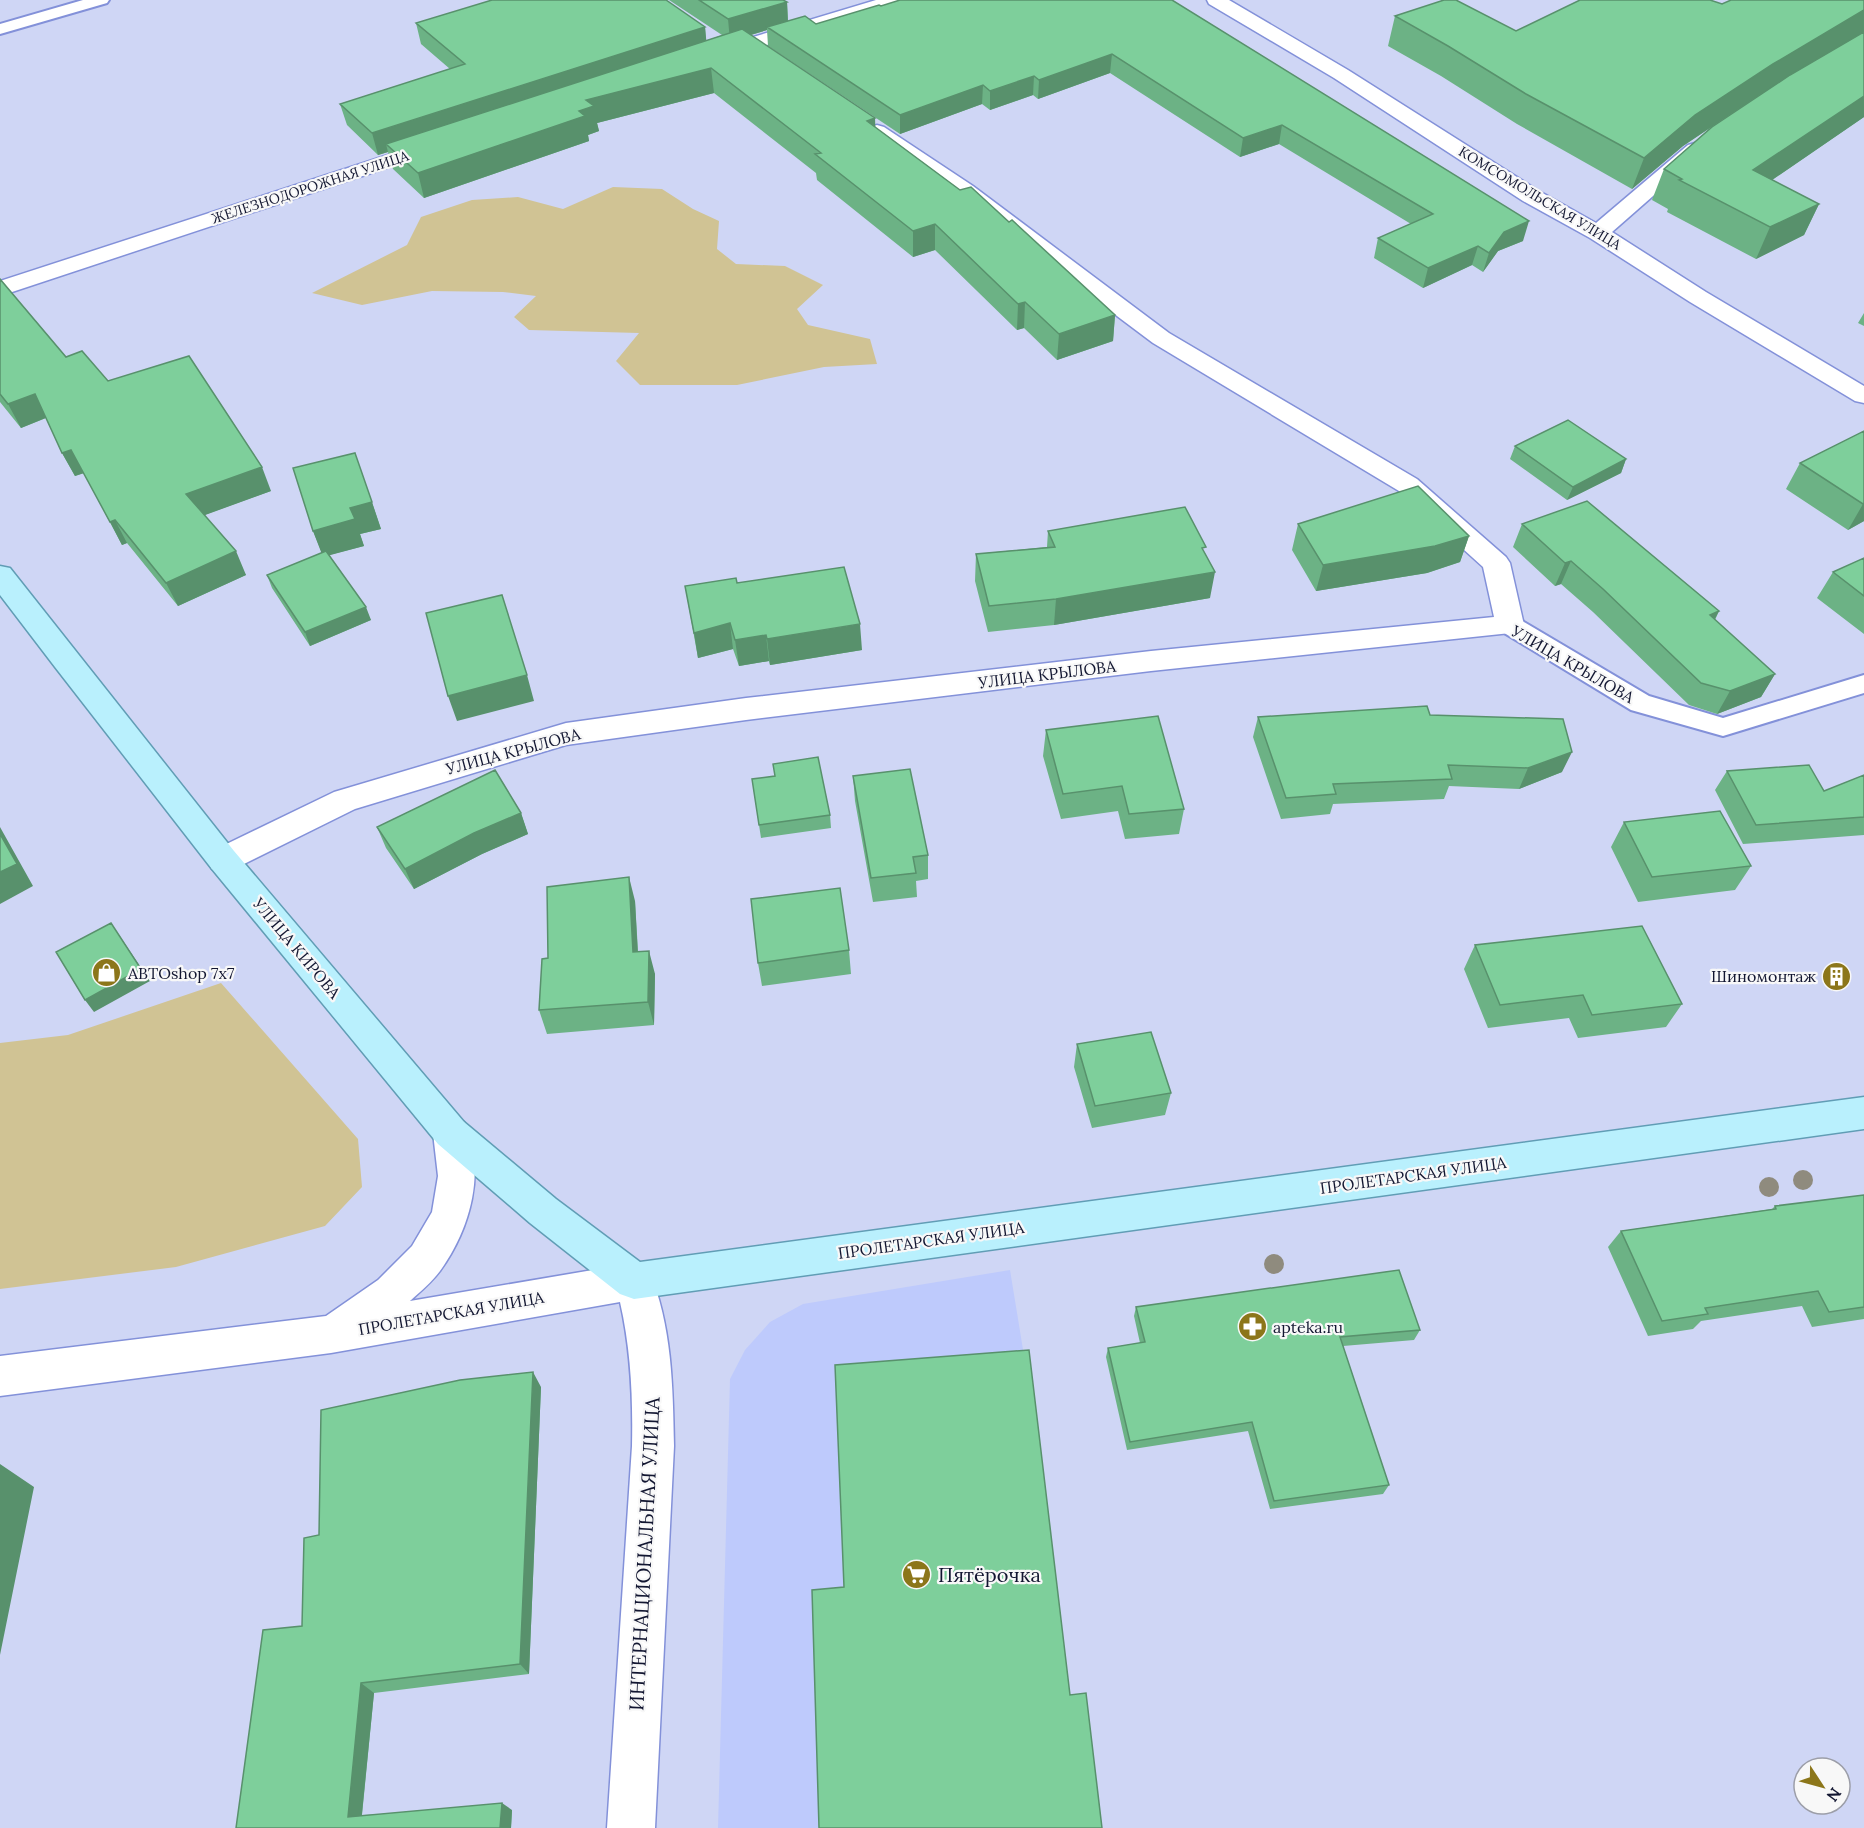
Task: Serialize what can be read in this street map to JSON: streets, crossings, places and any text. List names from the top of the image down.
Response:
{
  "streets": {
    "main road": ["УЛИЦА КИРОВА", "ПРОЛЕТАРСКАЯ УЛИЦА"],
    "street": [
      "ЖЕЛЕЗНОДОРОЖНАЯ УЛИЦА",
      "КОМСОМОЛЬСКАЯ УЛИЦА",
      "УЛИЦА КРЫЛОВА",
      "ИНТЕРНАЦИОНАЛЬНАЯ УЛИЦА"
    ]
  },
  "crossings": [
    ["УЛИЦА КРЫЛОВА", "УЛИЦА КИРОВА"],
    ["УЛИЦА КИРОВА", "ПРОЛЕТАРСКАЯ УЛИЦА"],
    ["УЛИЦА КИРОВА", "ИНТЕРНАЦИОНАЛЬНАЯ УЛИЦА"],
    ["ПРОЛЕТАРСКАЯ УЛИЦА", "ИНТЕРНАЦИОНАЛЬНАЯ УЛИЦА"]
  ],
  "places": {
    "shop": ["АВТОshop 7x7"],
    "building": ["Шиномонтаж"],
    "pharmacy": ["apteka.ru"],
    "supermarket": ["Пятёрочка"]
  },
  "north": "bottom right"
}
